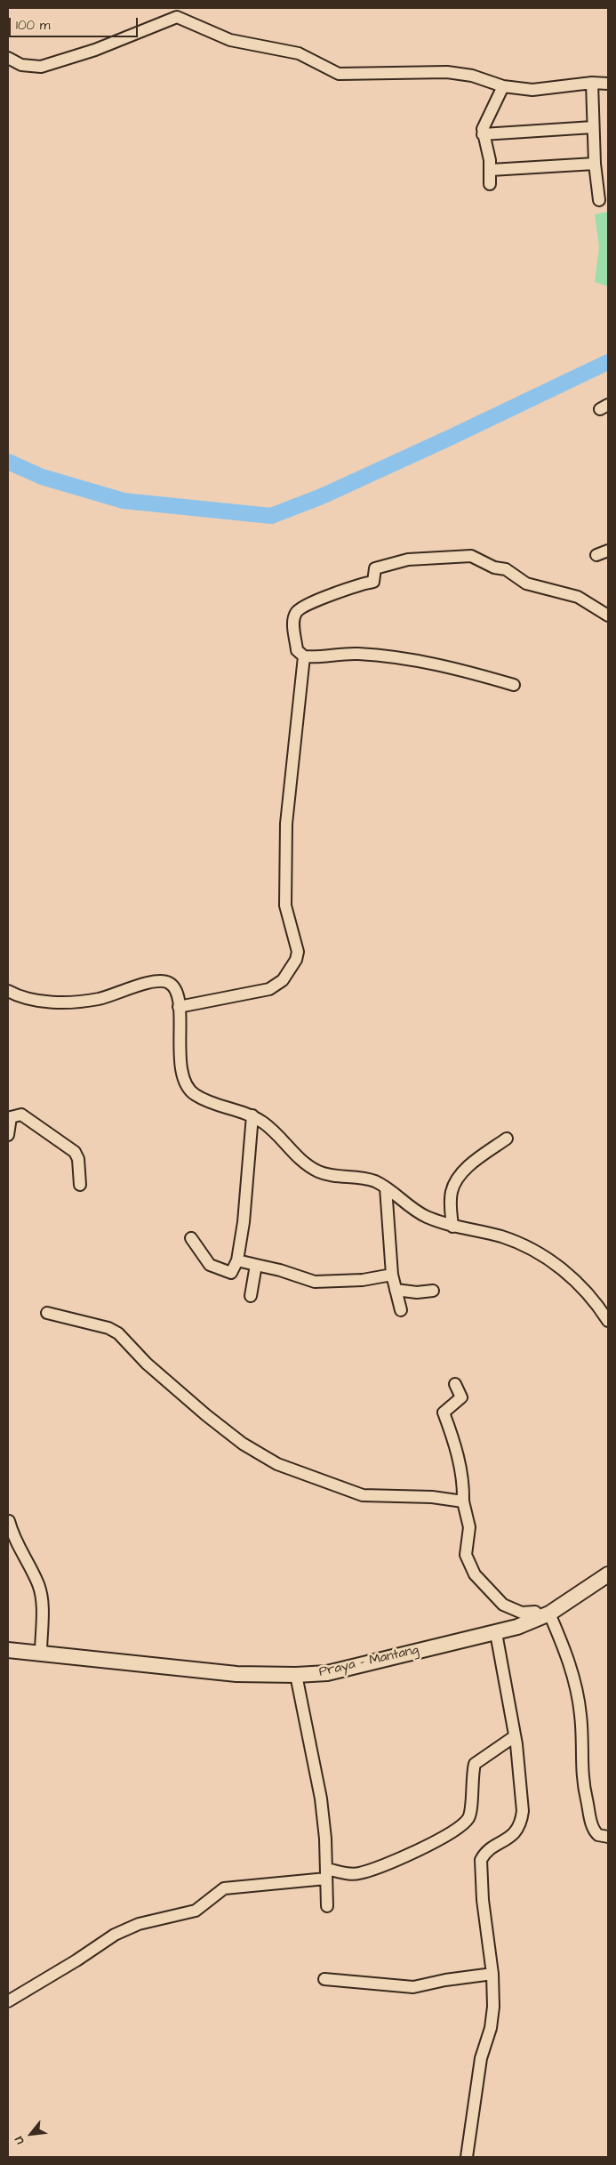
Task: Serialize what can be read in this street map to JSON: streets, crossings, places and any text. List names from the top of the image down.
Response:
{
  "streets": {
    "main road": ["Praya - Mantang"]
  },
  "scale_bar": "100 m",
  "north": "bottom left"
}
